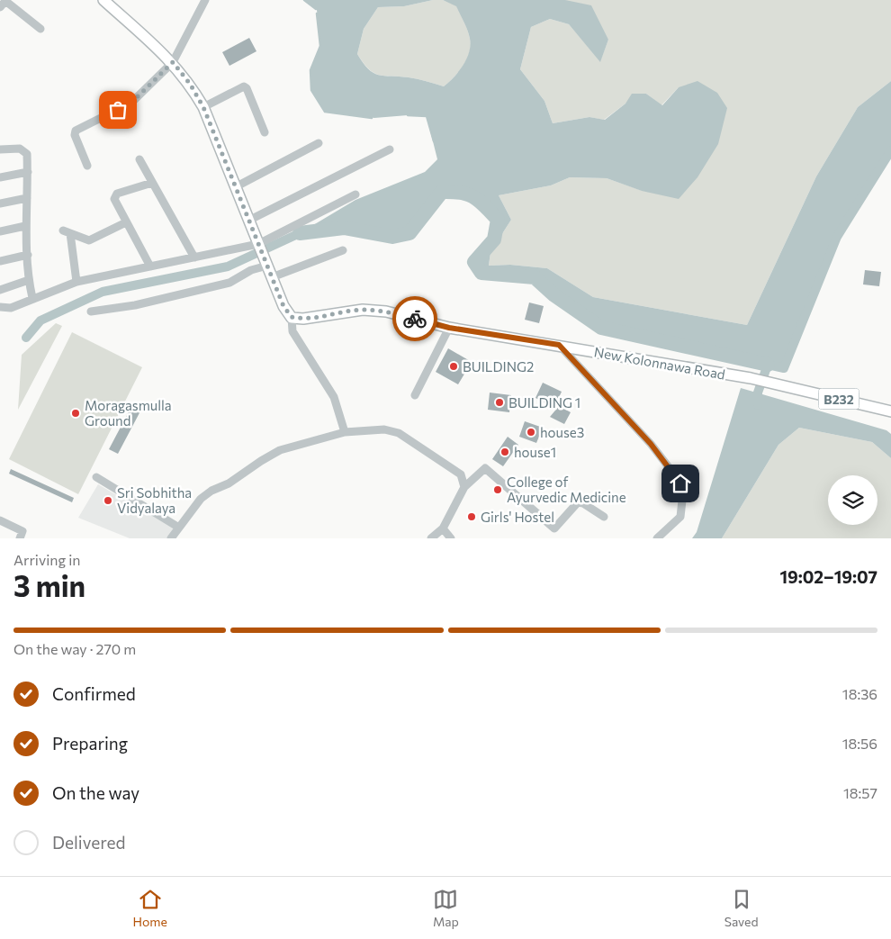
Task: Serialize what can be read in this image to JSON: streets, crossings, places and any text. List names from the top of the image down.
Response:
{
  "streets": {
    "main road": ["New Kolonnawa Road", "B232"]
  },
  "places": [
    "BUILDING2",
    "BUILDING 1",
    "Moragasmulla Ground",
    "house3",
    "house1",
    "College of Ayurvedic Medicine",
    "Sri Sobhitha Vidyalaya",
    "Girls' Hostel"
  ],
  "page": {
    "heading": ["3 min", "Arriving in", "19:02–19:07"],
    "bar": "On the way · 270 m",
    "list": [
      ["Confirmed", "18:36"],
      ["Preparing", "18:56"],
      ["On the way", "18:57"],
      "Delivered"
    ],
    "tabs": ["Home", "Map", "Saved"]
  }
}
